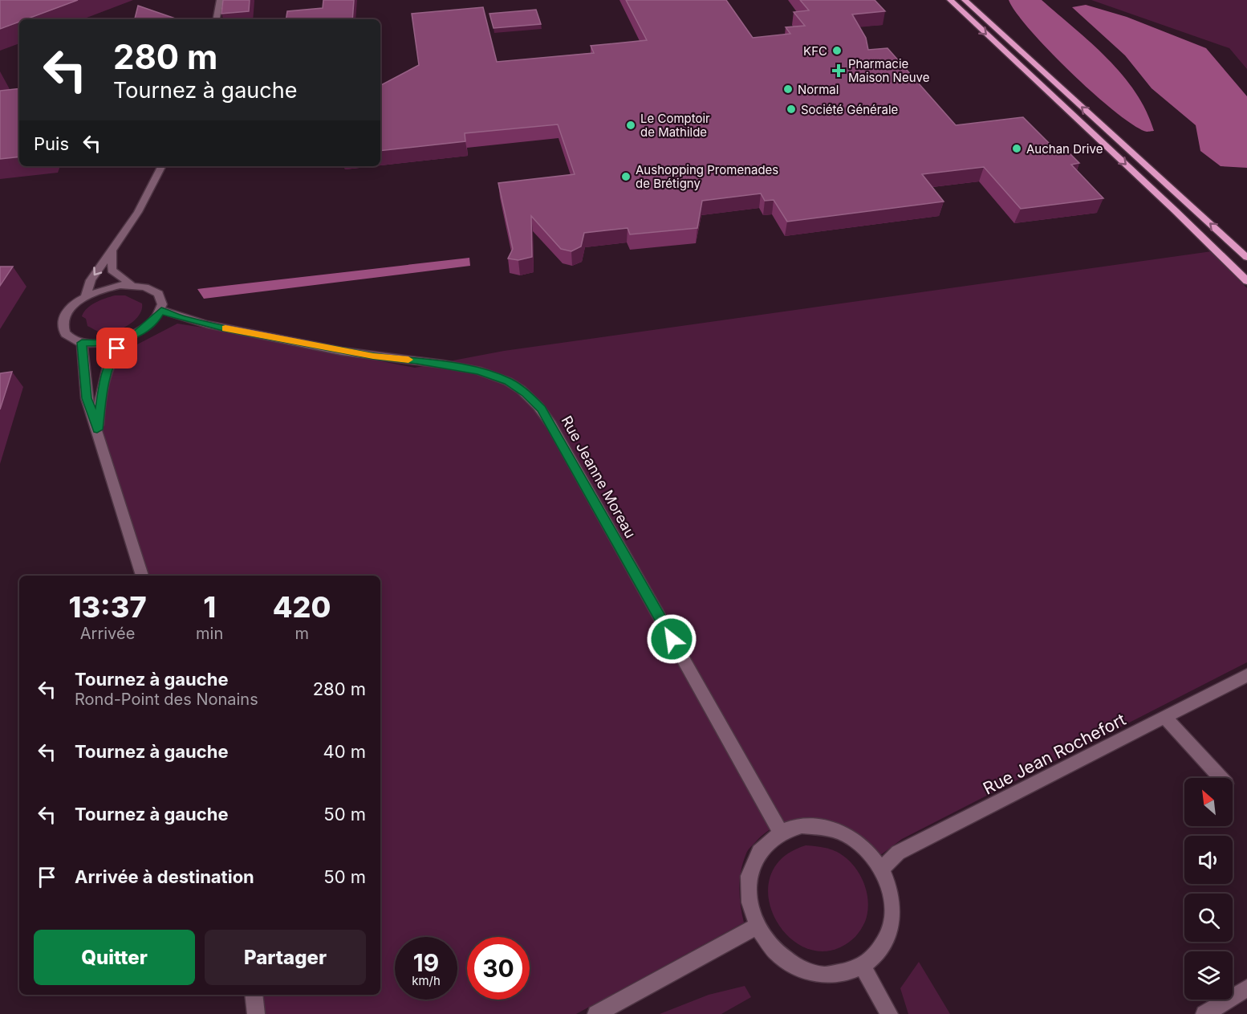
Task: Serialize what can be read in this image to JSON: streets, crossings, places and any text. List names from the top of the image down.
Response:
{
  "streets": {
    "street": ["Rue Jeanne Moreau", "Rue Jean Rochefort"]
  },
  "crossings": [
    ["Rue Jeanne Moreau", "Rue Jean Rochefort"]
  ],
  "places": {
    "other": [
      "KFC",
      "Normal",
      "Société Générale",
      "Le Comptoir de Mathilde",
      "Auchan Drive",
      "Aushopping Promenades de Brétigny"
    ],
    "health": ["Pharmacie Maison Neuve"]
  },
  "north": "top left",
  "page": {
    "turn": ["280 m", "Tournez à gauche"],
    "then": "Puis",
    "eta": [
      "13:37",
      "Arrivée",
      "1",
      "min",
      "420",
      "m"
    ],
    "list": [
      {
        "name": "Tournez à gauche",
        "note": "Rond-Point des Nonains",
        "value": "280 m"
      },
      {
        "name": "Tournez à gauche",
        "value": "40 m"
      },
      {
        "name": "Tournez à gauche",
        "value": "50 m"
      },
      {
        "name": "Arrivée à destination",
        "value": "50 m"
      }
    ],
    "buttons": ["Quitter", "Partager"],
    "speed": "19 km/h",
    "limit": "30"
  }
}
